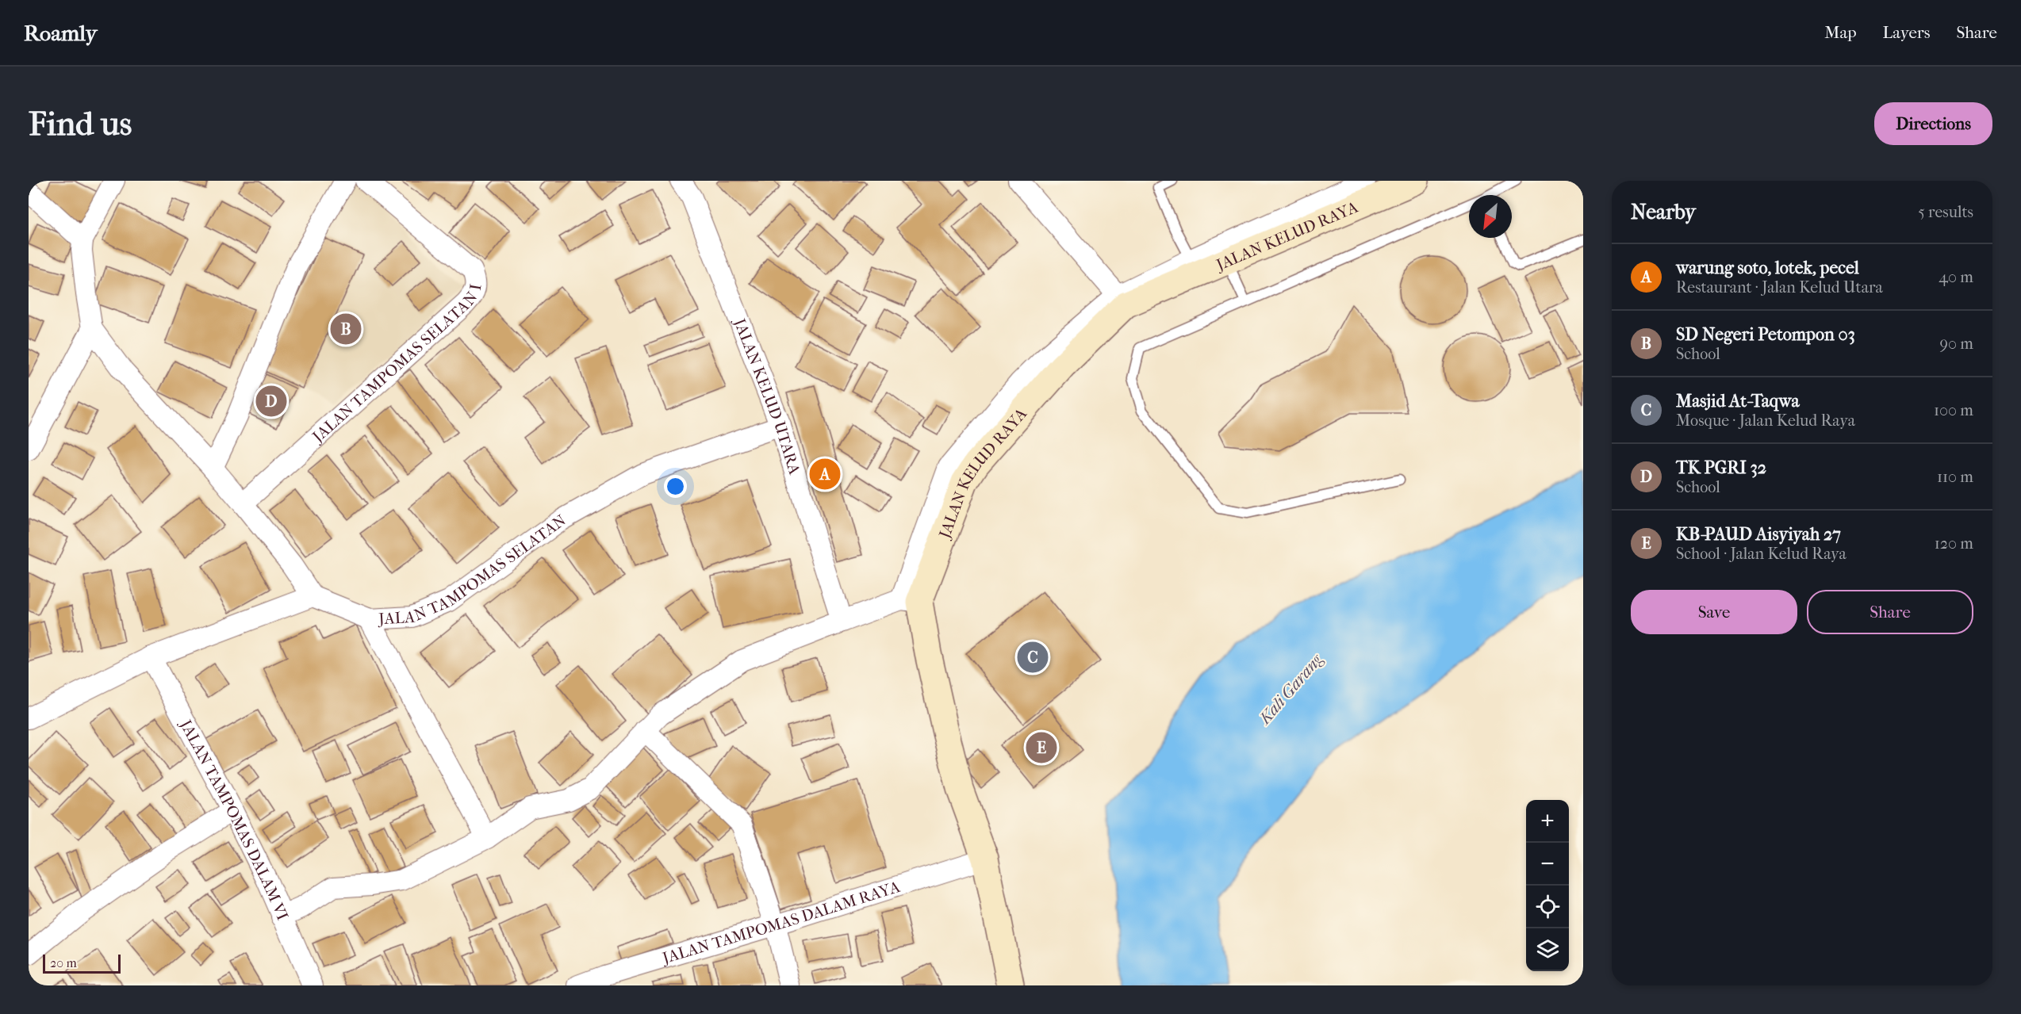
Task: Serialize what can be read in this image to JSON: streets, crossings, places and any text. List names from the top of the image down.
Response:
{
  "streets": {
    "main road": ["JALAN KELUD RAYA"],
    "street": [
      "JALAN TAMPOMAS SELATAN I",
      "JALAN KELUD UTARA",
      "JALAN TAMPOMAS SELATAN",
      "JALAN TAMPOMAS DALAM VI",
      "JALAN TAMPOMAS DALAM RAYA"
    ]
  },
  "crossings": [
    ["JALAN KELUD UTARA", "JALAN TAMPOMAS SELATAN"]
  ],
  "water": ["Kali Garang"],
  "scale_bar": "20 m",
  "north": "bottom left",
  "page": {
    "header": "Roamly",
    "nav": ["Map", "Layers", "Share"],
    "buttons": [
      "Directions",
      ["Save", "Share"]
    ],
    "title": "Find us",
    "heading": ["Nearby", "5 results"],
    "list": [
      {
        "mark": "A",
        "name": "warung soto, lotek, pecel",
        "note": "Restaurant · Jalan Kelud Utara",
        "value": "40 m"
      },
      {
        "mark": "B",
        "name": "SD Negeri Petompon 03",
        "note": "School",
        "value": "90 m"
      },
      {
        "mark": "C",
        "name": "Masjid At-Taqwa",
        "note": "Mosque · Jalan Kelud Raya",
        "value": "100 m"
      },
      {
        "mark": "D",
        "name": "TK PGRI 32",
        "note": "School",
        "value": "110 m"
      },
      {
        "mark": "E",
        "name": "KB-PAUD Aisyiyah 27",
        "note": "School · Jalan Kelud Raya",
        "value": "120 m"
      }
    ],
    "pins": [
      "B",
      "D",
      "A",
      "C",
      "E"
    ],
    "map_buttons": ["+", "−"],
    "scale": "20 m"
  }
}
